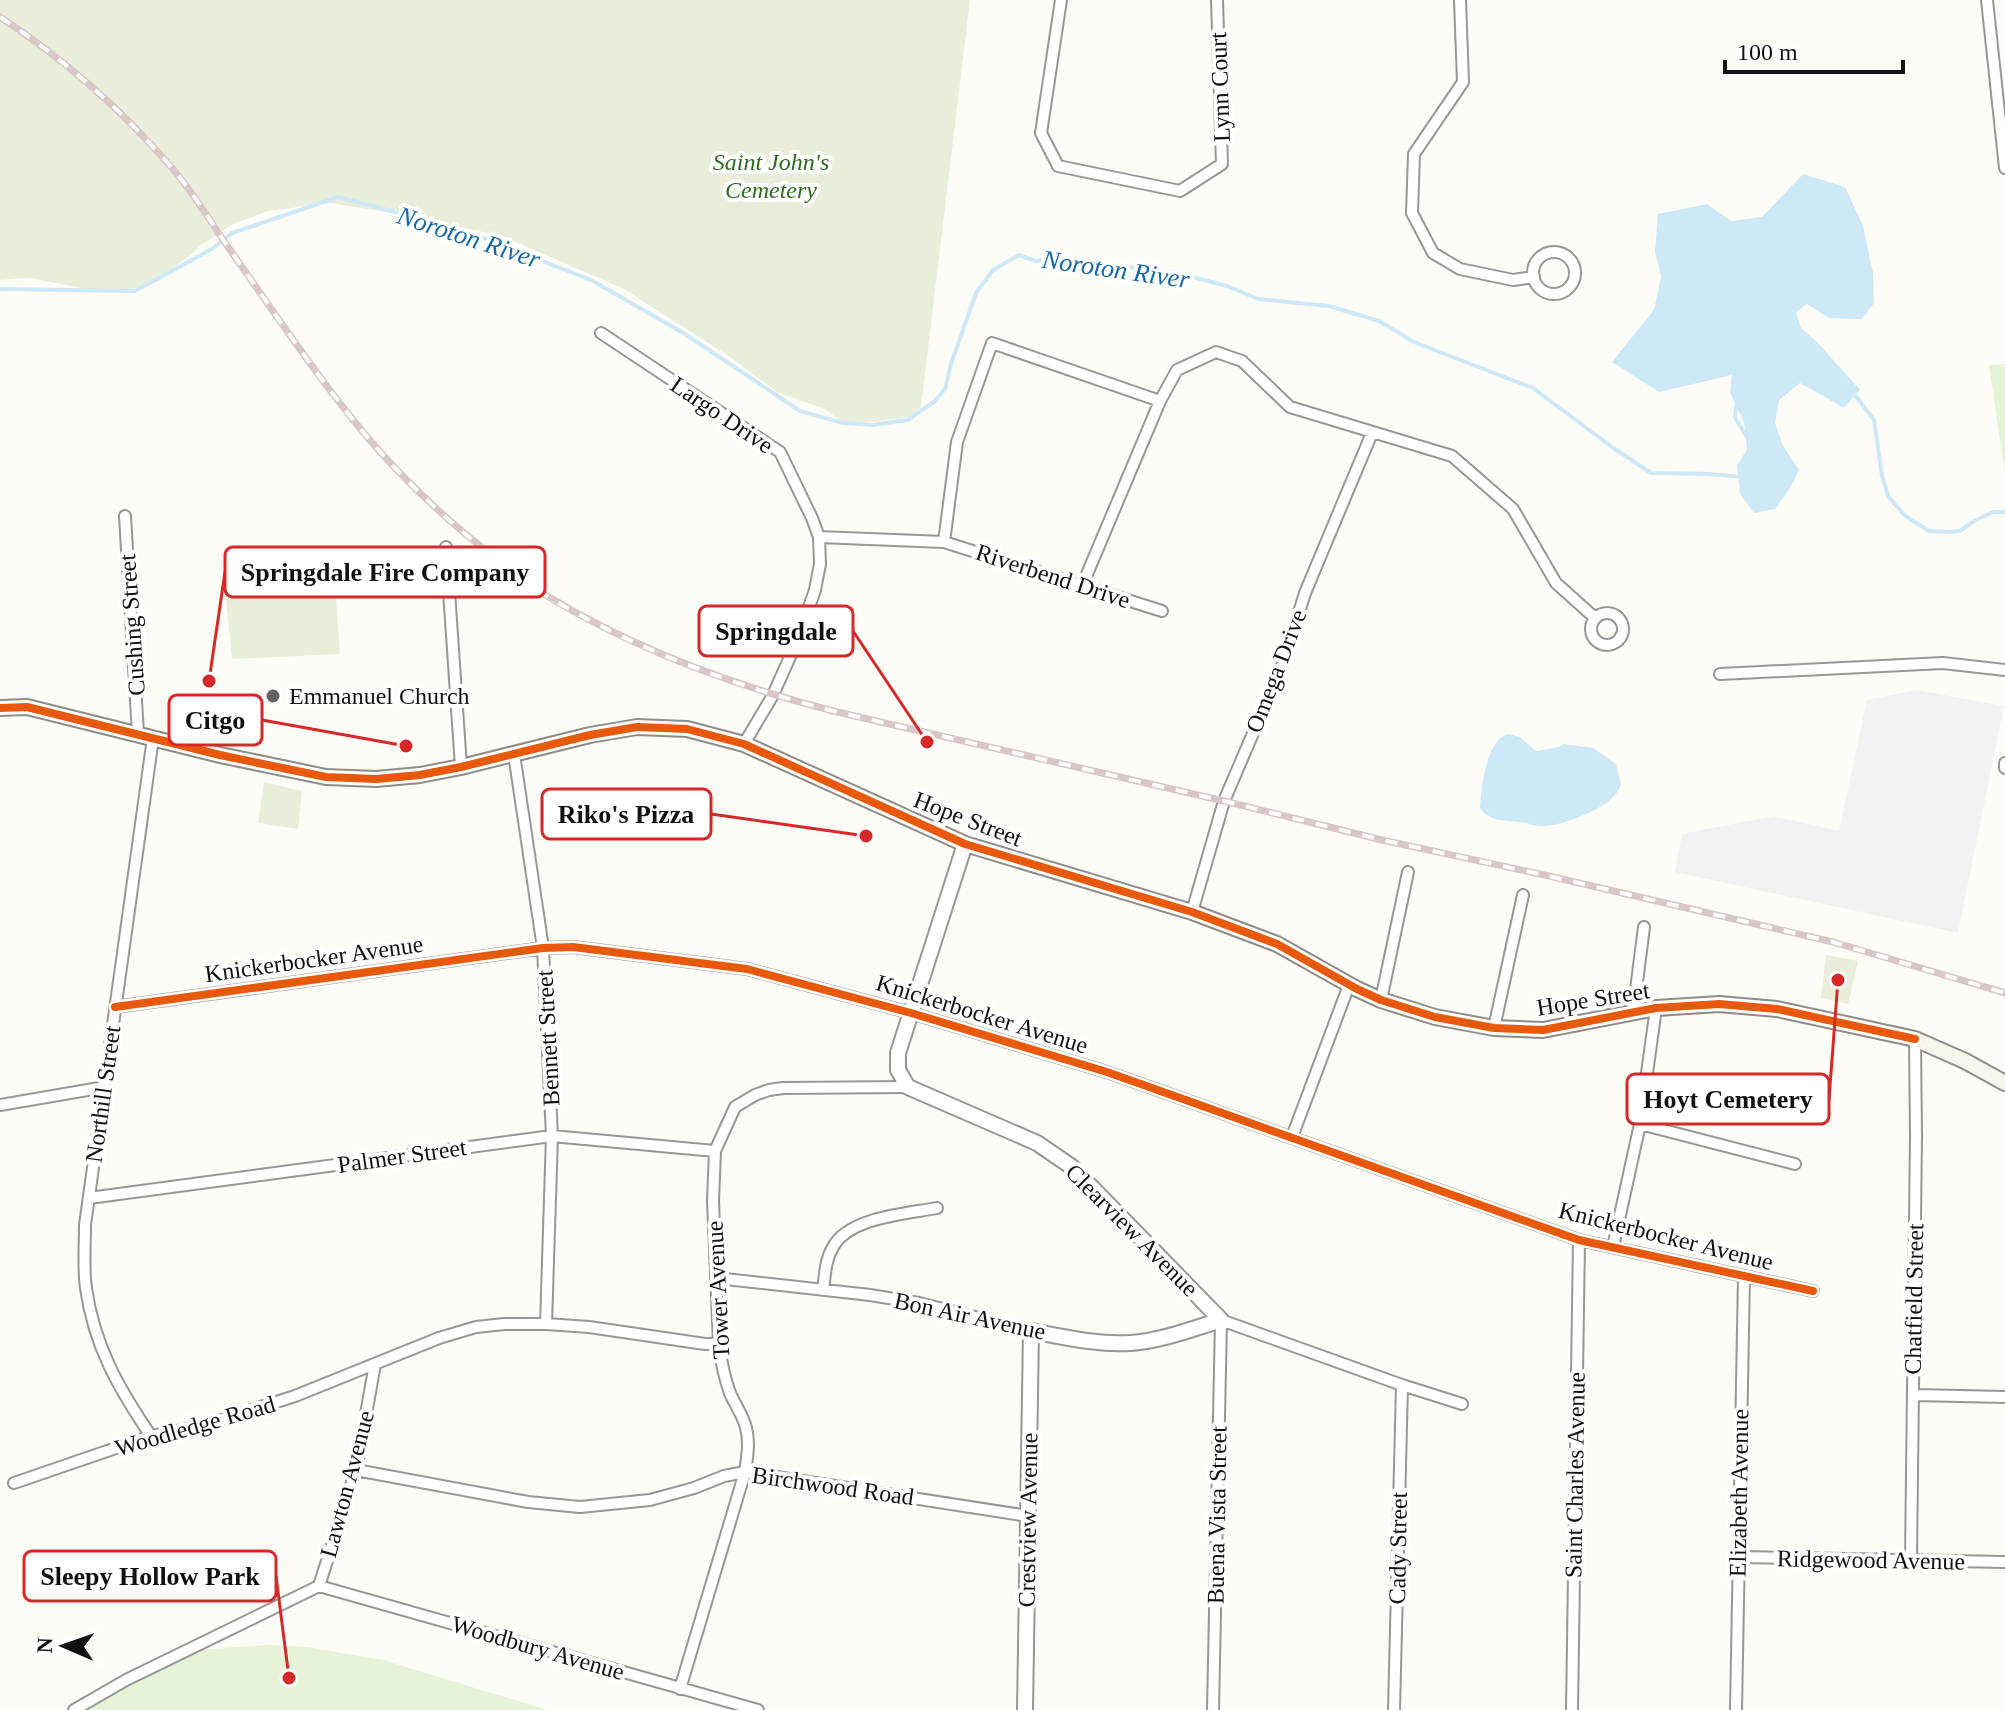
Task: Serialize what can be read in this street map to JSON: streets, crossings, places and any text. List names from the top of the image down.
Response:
{
  "streets": {
    "main road": ["Hope Street"],
    "street": [
      "Lynn Court",
      "Largo Drive",
      "Riverbend Drive",
      "Cushing Street",
      "Omega Drive",
      "Knickerbocker Avenue",
      "Bennett Street",
      "Northill Street",
      "Palmer Street",
      "Clearview Avenue",
      "Tower Avenue",
      "Chatfield Street",
      "Bon Air Avenue",
      "Woodledge Road",
      "Saint Charles Avenue",
      "Lawton Avenue",
      "Birchwood Road",
      "Elizabeth Avenue",
      "Buena Vista Street",
      "Crestview Avenue",
      "Cady Street",
      "Ridgewood Avenue",
      "Woodbury Avenue"
    ]
  },
  "crossings": [
    ["Largo Drive", "Riverbend Drive"],
    ["Largo Drive", "Hope Street"],
    ["Cushing Street", "Hope Street"],
    ["Cushing Street", "Northill Street"],
    ["Omega Drive", "Hope Street"],
    ["Hope Street", "Bennett Street"],
    ["Hope Street", "Northill Street"],
    ["Hope Street", "Chatfield Street"],
    ["Knickerbocker Avenue", "Bennett Street"],
    ["Knickerbocker Avenue", "Northill Street"],
    ["Knickerbocker Avenue", "Saint Charles Avenue"],
    ["Knickerbocker Avenue", "Elizabeth Avenue"],
    ["Bennett Street", "Palmer Street"],
    ["Northill Street", "Palmer Street"],
    ["Northill Street", "Woodledge Road"],
    ["Palmer Street", "Tower Avenue"],
    ["Clearview Avenue", "Tower Avenue"],
    ["Clearview Avenue", "Bon Air Avenue"],
    ["Clearview Avenue", "Buena Vista Street"],
    ["Clearview Avenue", "Cady Street"],
    ["Tower Avenue", "Bon Air Avenue"],
    ["Tower Avenue", "Birchwood Road"],
    ["Tower Avenue", "Woodbury Avenue"],
    ["Chatfield Street", "Ridgewood Avenue"],
    ["Bon Air Avenue", "Buena Vista Street"],
    ["Bon Air Avenue", "Crestview Avenue"],
    ["Woodledge Road", "Lawton Avenue"],
    ["Lawton Avenue", "Birchwood Road"],
    ["Lawton Avenue", "Woodbury Avenue"],
    ["Birchwood Road", "Crestview Avenue"],
    ["Elizabeth Avenue", "Ridgewood Avenue"]
  ],
  "water": ["Noroton River"],
  "parks": ["Saint John's Cemetery"],
  "places": [
    "Springdale Fire Company",
    "Emmanuel Church",
    "Springdale",
    "Citgo",
    "Riko's Pizza",
    "Hoyt Cemetery",
    "Sleepy Hollow Park"
  ],
  "scale_bar": "100 m",
  "north": "left"
}
